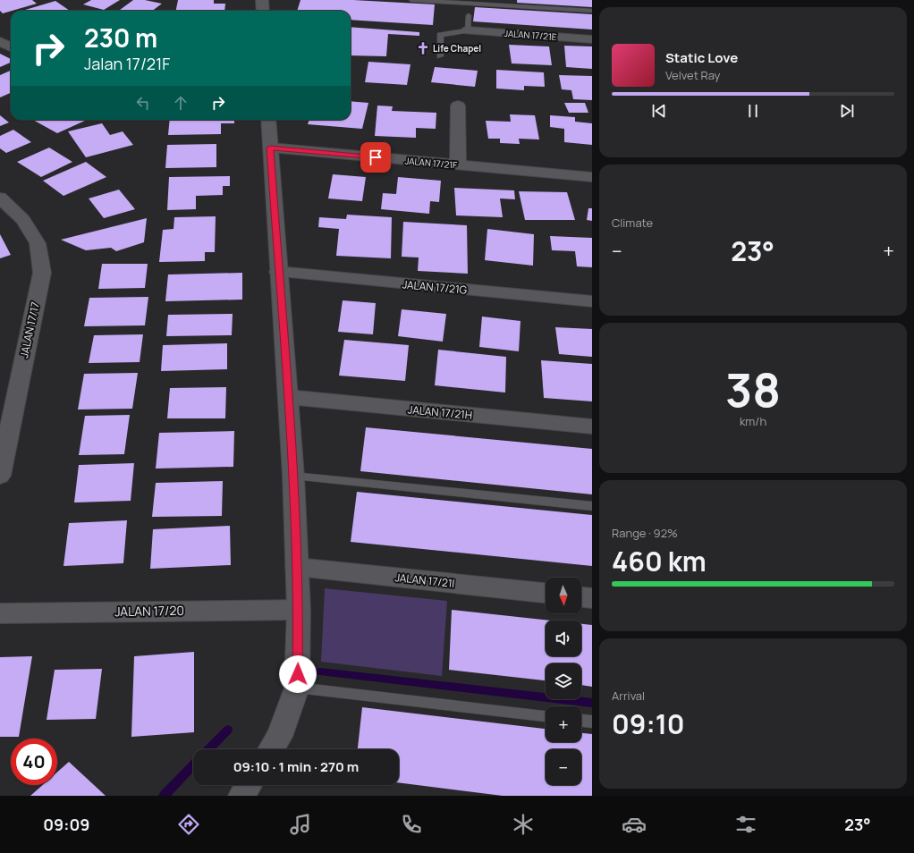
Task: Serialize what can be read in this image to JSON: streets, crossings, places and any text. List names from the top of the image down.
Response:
{
  "streets": {
    "street": [
      "JALAN 17/21E",
      "JALAN 17/21F",
      "JALAN 17/21G",
      "JALAN 17/17",
      "JALAN 17/21H",
      "JALAN 17/21I",
      "JALAN 17/20"
    ]
  },
  "places": {
    "church": ["Life Chapel"]
  },
  "north": "bottom",
  "page": {
    "turn": ["230 m", "Jalan 17/21F"],
    "song": ["Static Love", "Velvet Ray"],
    "tile": [
      "Climate",
      ["38", "km/h"],
      ["Range · 92%", "460 km"],
      ["Arrival", "09:10"]
    ],
    "heat": ["−", "23°", "+"],
    "map_buttons": ["+", "−"],
    "limit": "40",
    "trip": "09:10 · 1 min · 270 m",
    "tabs": ["09:09", "23°"]
  }
}
